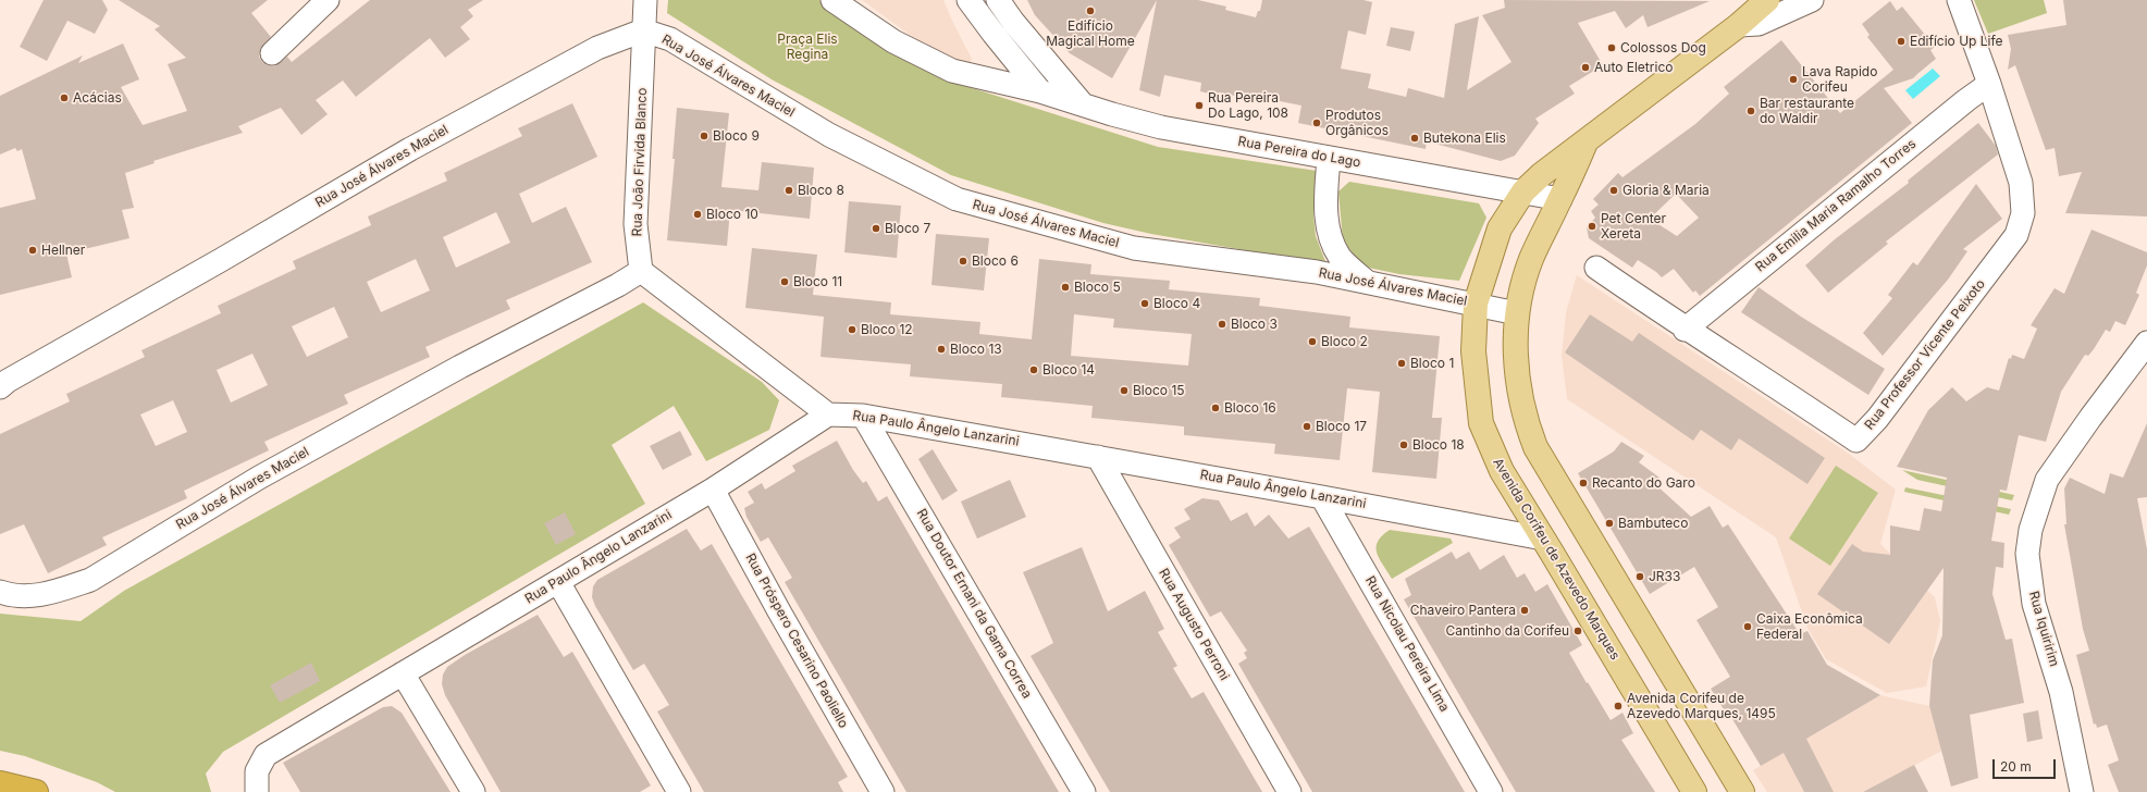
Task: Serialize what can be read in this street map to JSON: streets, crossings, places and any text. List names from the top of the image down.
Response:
{
  "streets": {
    "main road": ["Avenida Corifeu de Azevedo Marques"],
    "street": [
      "Rua José Álvares Maciel",
      "Rua Pereira do Lago",
      "Rua João Firvida Blanco",
      "Rua Emilia Maria Ramalho Torres",
      "Rua Professor Vicente Peixoto",
      "Rua Paulo Ângelo Lanzarini",
      "Rua Doutor Ernani da Gama Correa",
      "Rua Augusto Perroni",
      "Rua Iquiririm",
      "Rua Próspero Cesarino Paoliello",
      "Rua Nicolau Pereira Lima"
    ]
  },
  "crossings": [
    ["Rua José Álvares Maciel", "Rua João Firvida Blanco"],
    ["Rua José Álvares Maciel", "Avenida Corifeu de Azevedo Marques"],
    ["Rua Pereira do Lago", "Avenida Corifeu de Azevedo Marques"],
    ["Rua Emilia Maria Ramalho Torres", "Rua Professor Vicente Peixoto"],
    ["Rua Paulo Ângelo Lanzarini", "Avenida Corifeu de Azevedo Marques"],
    ["Rua Paulo Ângelo Lanzarini", "Rua Doutor Ernani da Gama Correa"],
    ["Rua Paulo Ângelo Lanzarini", "Rua Augusto Perroni"],
    ["Rua Paulo Ângelo Lanzarini", "Rua Próspero Cesarino Paoliello"],
    ["Rua Paulo Ângelo Lanzarini", "Rua Nicolau Pereira Lima"]
  ],
  "parks": ["Praça Elis Regina"],
  "places": [
    "Edifício Magical Home",
    "Edifício Up Life",
    "Colossos Dog",
    "Auto Eletrico",
    "Lava Rapido Corifeu",
    "Acácias",
    "Rua Pereira Do Lago, 108",
    "Bar restaurante do Waldir",
    "Produtos Orgânicos",
    "Bloco 9",
    "Butekona Elis",
    "Bloco 8",
    "Gloria & Maria",
    "Bloco 10",
    "Pet Center Xereta",
    "Bloco 7",
    "Hellner",
    "Bloco 6",
    "Bloco 11",
    "Bloco 5",
    "Bloco 4",
    "Bloco 3",
    "Bloco 12",
    "Bloco 2",
    "Bloco 13",
    "Bloco 1",
    "Bloco 14",
    "Bloco 15",
    "Bloco 16",
    "Bloco 17",
    "Bloco 18",
    "Recanto do Garo",
    "Bambuteco",
    "JR33",
    "Chaveiro Pantera",
    "Caixa Econômica Federal",
    "Cantinho da Corifeu",
    "Avenida Corifeu de Azevedo Marques, 1495"
  ],
  "scale_bar": "20 m"
}
